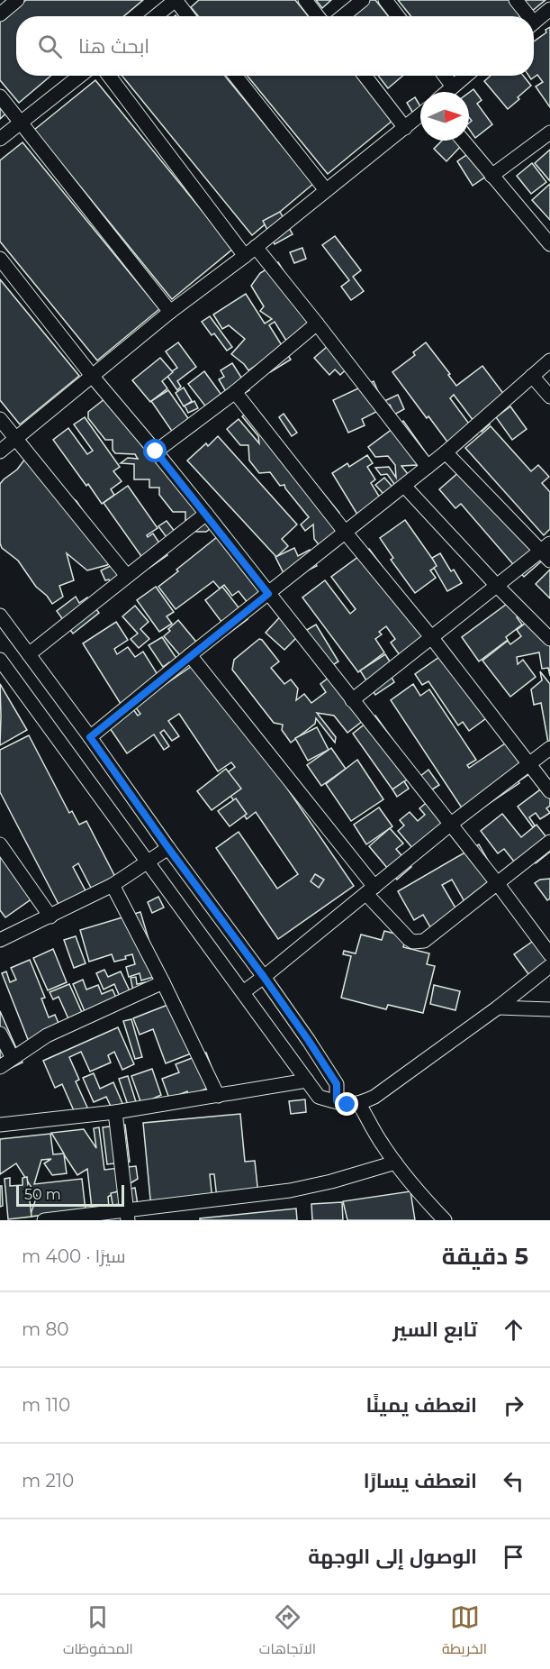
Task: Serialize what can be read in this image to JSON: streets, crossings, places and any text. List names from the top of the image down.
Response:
{
  "scale_bar": "50 m",
  "north": "right",
  "page": {
    "search": "ابحث هنا",
    "scale": "50 m",
    "heading": ["5 دقيقة", "سيرًا · 400 m"],
    "list": [
      ["تابع السير", "80 m"],
      ["انعطف يمينًا", "110 m"],
      ["انعطف يسارًا", "210 m"],
      "الوصول إلى الوجهة"
    ],
    "nav": ["الخريطة", "الاتجاهات", "المحفوظات"]
  }
}
